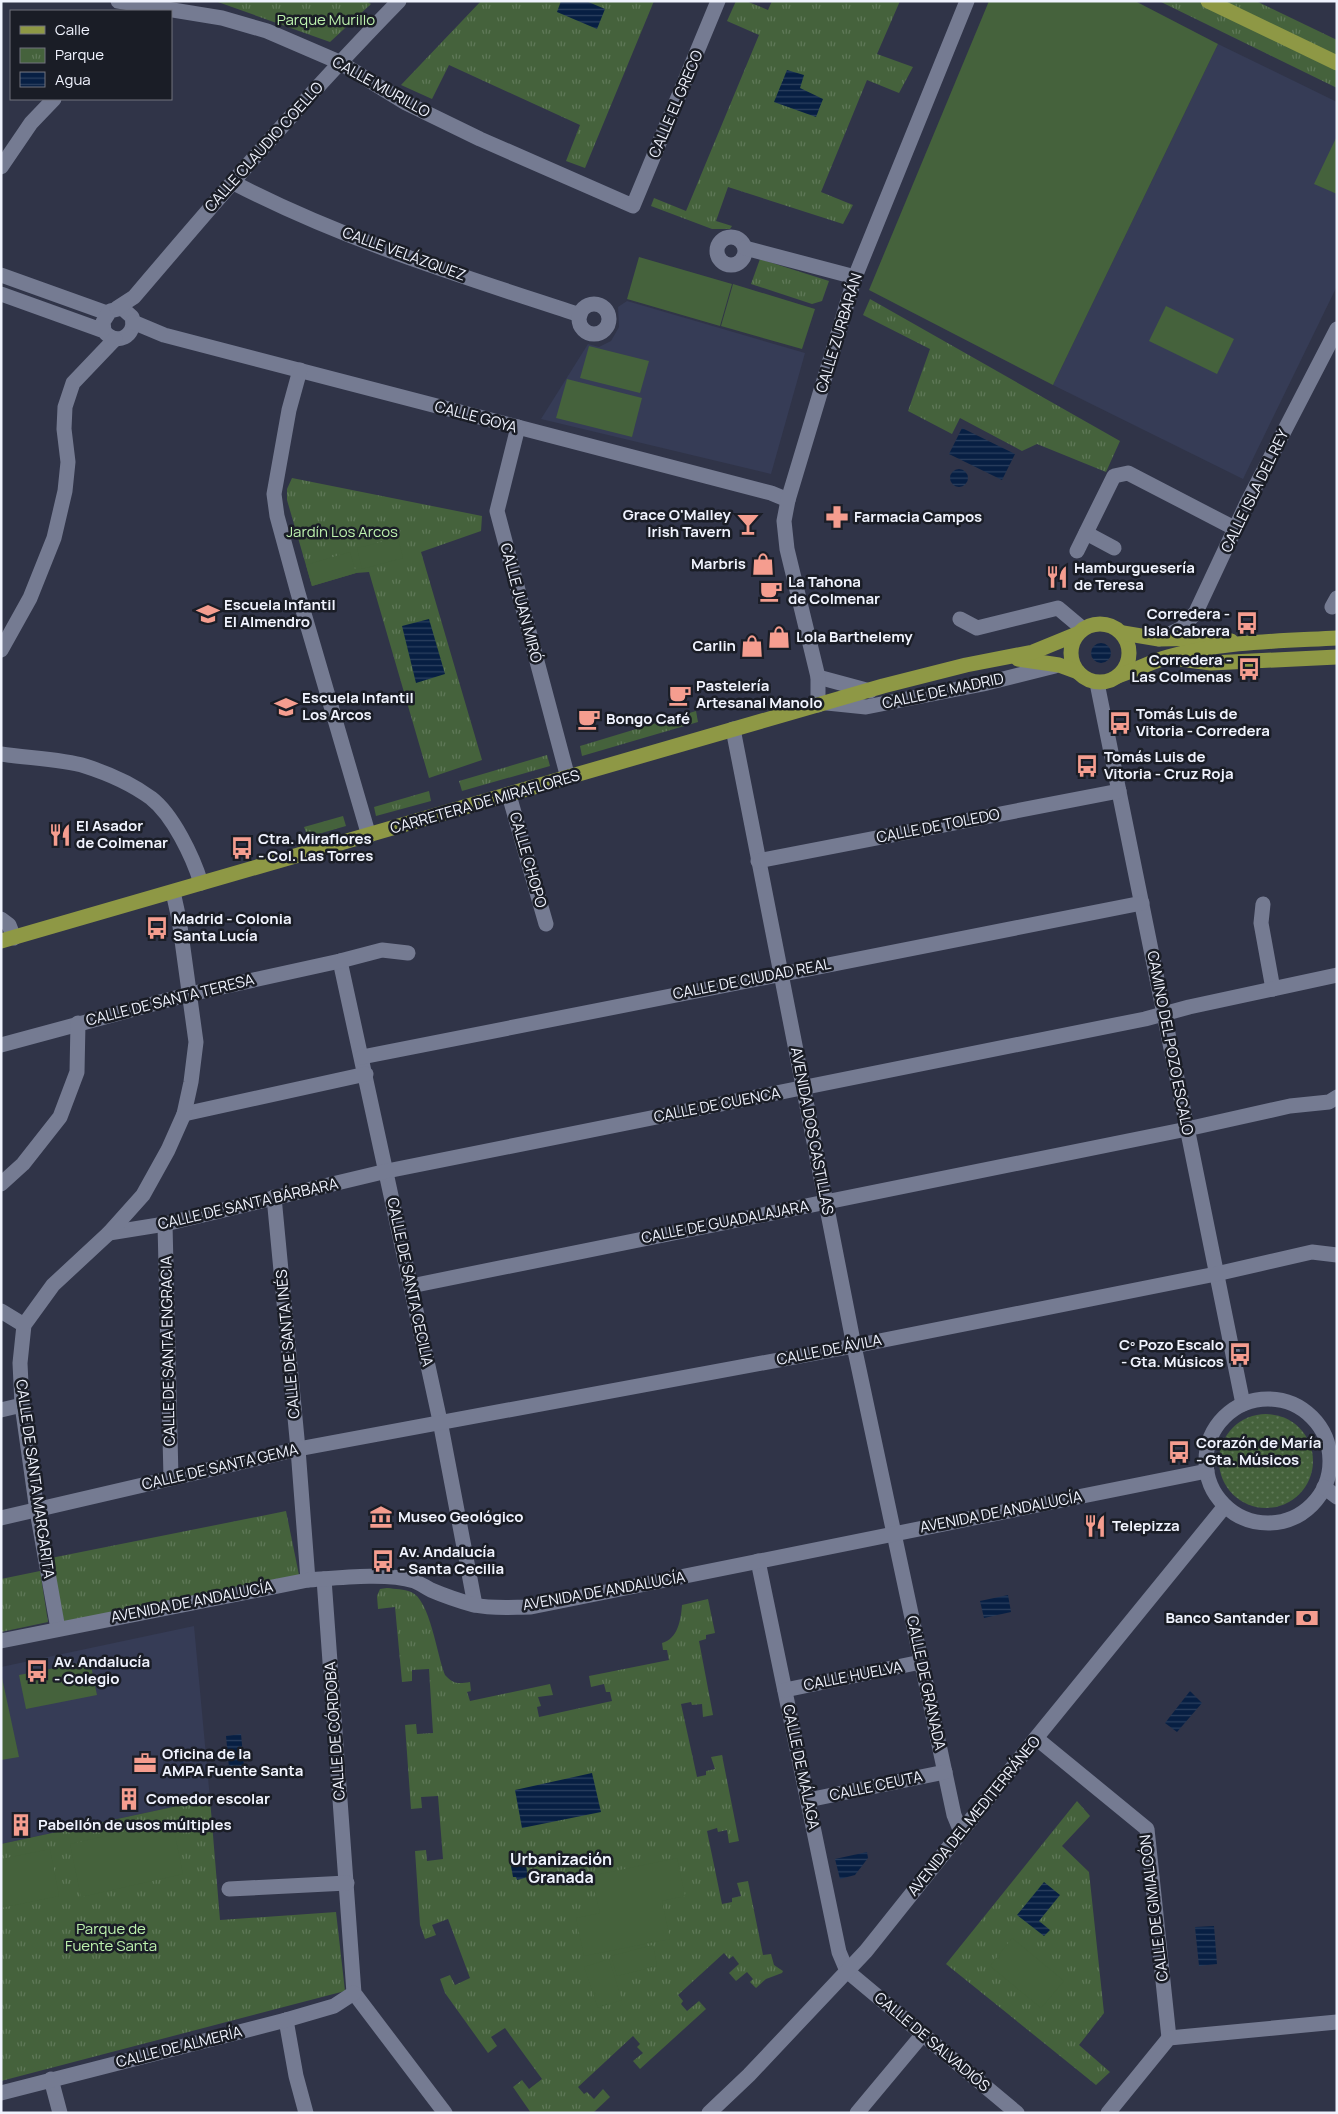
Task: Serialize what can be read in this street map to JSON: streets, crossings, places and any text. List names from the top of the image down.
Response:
{
  "streets": {
    "main road": ["CALLE DE MADRID", "CARRETERA DE MIRAFLORES"],
    "street": [
      "CALLE MURILLO",
      "CALLE EL GRECO",
      "CALLE CLAUDIO COELLO",
      "CALLE VELÁZQUEZ",
      "CALLE ZURBARÁN",
      "CALLE GOYA",
      "CALLE ISLA DEL REY",
      "CALLE JUAN MIRÓ",
      "CALLE DE TOLEDO",
      "CALLE CHOPO",
      "CALLE DE CIUDAD REAL",
      "CALLE DE SANTA TERESA",
      "CAMINO DEL POZO ESCALO",
      "CALLE DE CUENCA",
      "AVENIDA DOS CASTILLAS",
      "CALLE DE SANTA BÁRBARA",
      "CALLE DE GUADALAJARA",
      "CALLE DE SANTA CECILIA",
      "CALLE DE SANTA INÉS",
      "CALLE DE ÁVILA",
      "CALLE DE SANTA ENGRACIA",
      "CALLE DE SANTA GEMA",
      "CALLE DE SANTA MARGARITA",
      "AVENIDA DE ANDALUCÍA",
      "CALLE HUELVA",
      "CALLE DE GRANADA",
      "CALLE DE CÓRDOBA",
      "CALLE DE MÁLAGA",
      "CALLE CEUTA",
      "AVENIDA DEL MEDITERRÁNEO",
      "CALLE DE GIMIALCÓN",
      "CALLE DE SALVADIÓS",
      "CALLE DE ALMERÍA"
    ]
  },
  "crossings": [
    ["CALLE MURILLO", "CALLE EL GRECO"],
    ["CALLE MURILLO", "CALLE CLAUDIO COELLO"],
    ["CALLE CLAUDIO COELLO", "CALLE VELÁZQUEZ"],
    ["CALLE CLAUDIO COELLO", "CALLE GOYA"],
    ["CALLE ZURBARÁN", "CALLE GOYA"],
    ["CALLE ZURBARÁN", "CALLE DE MADRID"],
    ["CALLE ZURBARÁN", "CARRETERA DE MIRAFLORES"],
    ["CALLE GOYA", "CALLE JUAN MIRÓ"],
    ["CALLE JUAN MIRÓ", "CARRETERA DE MIRAFLORES"],
    ["CALLE DE MADRID", "CARRETERA DE MIRAFLORES"],
    ["CALLE DE MADRID", "CAMINO DEL POZO ESCALO"],
    ["CARRETERA DE MIRAFLORES", "CALLE CHOPO"],
    ["CARRETERA DE MIRAFLORES", "AVENIDA DOS CASTILLAS"],
    ["CARRETERA DE MIRAFLORES", "CALLE DE SANTA MARGARITA"],
    ["CALLE DE TOLEDO", "CAMINO DEL POZO ESCALO"],
    ["CALLE DE TOLEDO", "AVENIDA DOS CASTILLAS"],
    ["CALLE DE CIUDAD REAL", "CAMINO DEL POZO ESCALO"],
    ["CALLE DE CIUDAD REAL", "AVENIDA DOS CASTILLAS"],
    ["CALLE DE CIUDAD REAL", "CALLE DE SANTA CECILIA"],
    ["CALLE DE SANTA TERESA", "CALLE DE SANTA CECILIA"],
    ["CALLE DE SANTA TERESA", "CALLE DE SANTA MARGARITA"],
    ["CAMINO DEL POZO ESCALO", "CALLE DE CUENCA"],
    ["CAMINO DEL POZO ESCALO", "CALLE DE GUADALAJARA"],
    ["CAMINO DEL POZO ESCALO", "CALLE DE ÁVILA"],
    ["CAMINO DEL POZO ESCALO", "AVENIDA DE ANDALUCÍA"],
    ["CAMINO DEL POZO ESCALO", "AVENIDA DEL MEDITERRÁNEO"],
    ["CALLE DE CUENCA", "AVENIDA DOS CASTILLAS"],
    ["CALLE DE CUENCA", "CALLE DE SANTA BÁRBARA"],
    ["CALLE DE CUENCA", "CALLE DE SANTA CECILIA"],
    ["AVENIDA DOS CASTILLAS", "CALLE DE GUADALAJARA"],
    ["AVENIDA DOS CASTILLAS", "CALLE DE ÁVILA"],
    ["AVENIDA DOS CASTILLAS", "AVENIDA DE ANDALUCÍA"],
    ["AVENIDA DOS CASTILLAS", "CALLE DE GRANADA"],
    ["CALLE DE SANTA BÁRBARA", "CALLE DE SANTA CECILIA"],
    ["CALLE DE SANTA BÁRBARA", "CALLE DE SANTA INÉS"],
    ["CALLE DE SANTA BÁRBARA", "CALLE DE SANTA ENGRACIA"],
    ["CALLE DE SANTA BÁRBARA", "CALLE DE SANTA MARGARITA"],
    ["CALLE DE GUADALAJARA", "CALLE DE SANTA CECILIA"],
    ["CALLE DE SANTA CECILIA", "CALLE DE ÁVILA"],
    ["CALLE DE SANTA CECILIA", "CALLE DE SANTA GEMA"],
    ["CALLE DE SANTA CECILIA", "AVENIDA DE ANDALUCÍA"],
    ["CALLE DE SANTA INÉS", "CALLE DE SANTA GEMA"],
    ["CALLE DE SANTA INÉS", "AVENIDA DE ANDALUCÍA"],
    ["CALLE DE ÁVILA", "CALLE DE SANTA GEMA"],
    ["CALLE DE SANTA ENGRACIA", "CALLE DE SANTA GEMA"],
    ["CALLE DE SANTA GEMA", "CALLE DE SANTA MARGARITA"],
    ["CALLE DE SANTA MARGARITA", "AVENIDA DE ANDALUCÍA"],
    ["AVENIDA DE ANDALUCÍA", "CALLE DE GRANADA"],
    ["AVENIDA DE ANDALUCÍA", "CALLE DE CÓRDOBA"],
    ["AVENIDA DE ANDALUCÍA", "CALLE DE MÁLAGA"],
    ["AVENIDA DE ANDALUCÍA", "AVENIDA DEL MEDITERRÁNEO"],
    ["CALLE HUELVA", "CALLE DE GRANADA"],
    ["CALLE HUELVA", "CALLE DE MÁLAGA"],
    ["CALLE DE GRANADA", "CALLE CEUTA"],
    ["CALLE DE GRANADA", "AVENIDA DEL MEDITERRÁNEO"],
    ["CALLE DE CÓRDOBA", "CALLE DE ALMERÍA"],
    ["CALLE DE MÁLAGA", "CALLE CEUTA"],
    ["CALLE DE MÁLAGA", "AVENIDA DEL MEDITERRÁNEO"],
    ["CALLE DE MÁLAGA", "CALLE DE SALVADIÓS"],
    ["AVENIDA DEL MEDITERRÁNEO", "CALLE DE GIMIALCÓN"],
    ["AVENIDA DEL MEDITERRÁNEO", "CALLE DE SALVADIÓS"]
  ],
  "districts": ["Urbanización Granada"],
  "parks": ["Parque Murillo", "Jardín Los Arcos", "Parque de Fuente Santa"],
  "places": {
    "pharmacy": ["Farmacia Campos"],
    "bar": ["Grace O'Malley Irish Tavern"],
    "shop": ["Marbris", "Lola Barthelemy", "Carlin"],
    "restaurant": ["Hamburguesería de Teresa", "El Asador de Colmenar", "Telepizza"],
    "cafe": ["La Tahona de Colmenar", "Pastelería Artesanal Manolo", "Bongo Café"],
    "school or university": ["Escuela Infantil El Almendro", "Escuela Infantil Los Arcos"],
    "bus stop": [
      "Corredera - Isla Cabrera",
      "Corredera - Las Colmenas",
      "Tomás Luis de Vitoria - Corredera",
      "Tomás Luis de Vitoria - Cruz Roja",
      "Ctra. Miraflores - Col. Las Torres",
      "Madrid - Colonia Santa Lucía",
      "Cº Pozo Escalo - Gta. Músicos",
      "Corazón de María - Gta. Músicos",
      "Av. Andalucía - Santa Cecilia",
      "Av. Andalucía - Colegio"
    ],
    "museum": ["Museo Geológico"],
    "bank": ["Banco Santander"],
    "office": ["Oficina de la AMPA Fuente Santa"],
    "building": ["Comedor escolar", "Pabellón de usos múltiples"]
  },
  "legend": ["Calle", "Parque", "Agua"]
}
